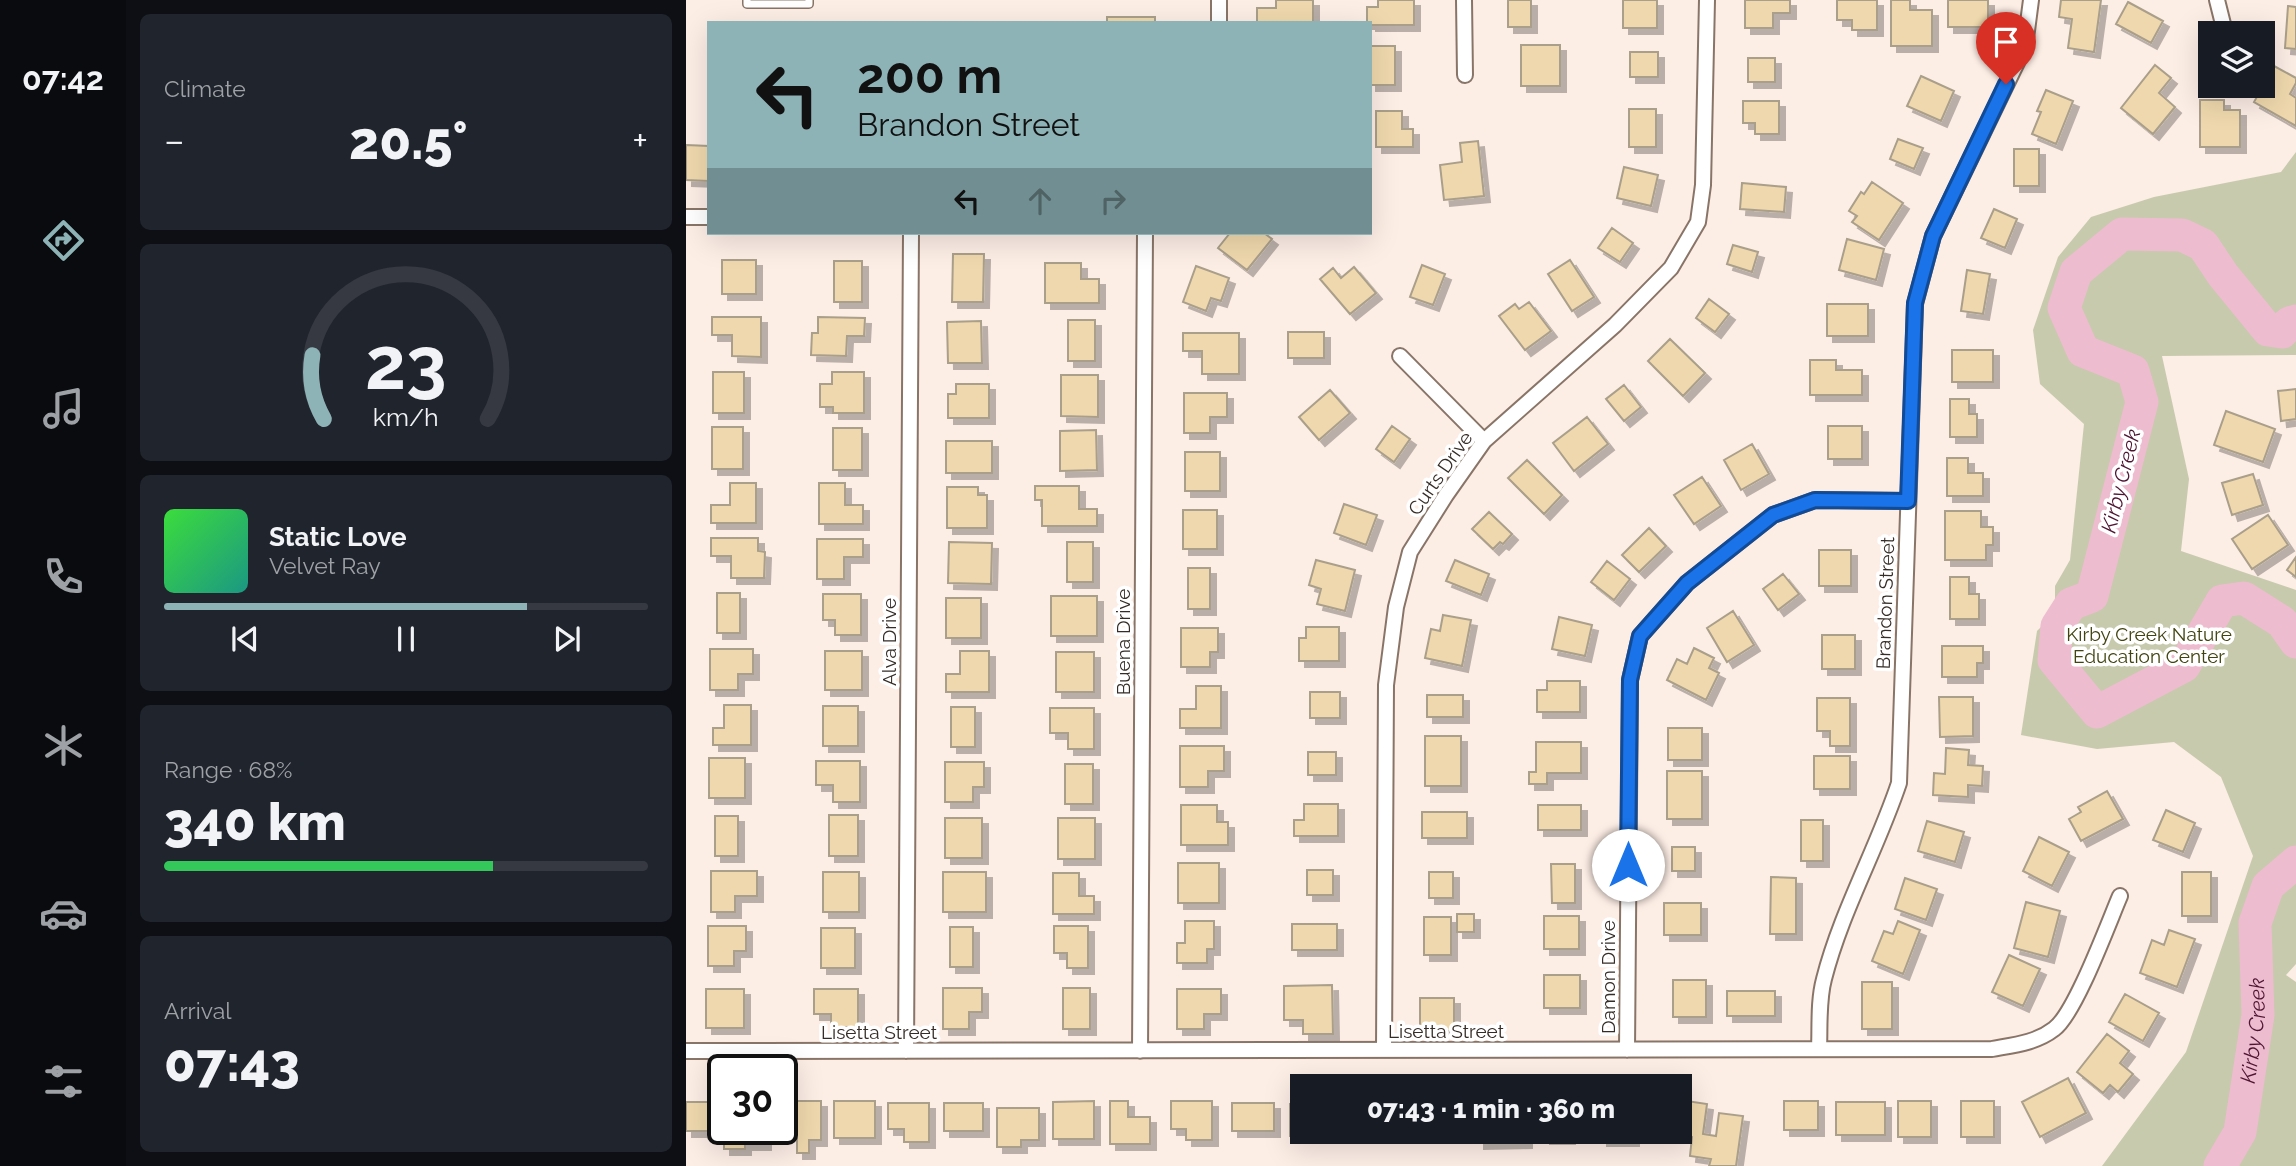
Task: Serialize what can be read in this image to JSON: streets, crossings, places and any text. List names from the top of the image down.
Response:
{
  "streets": {
    "street": [
      "Curts Drive",
      "Brandon Street",
      "Alva Drive",
      "Buena Drive",
      "Damon Drive",
      "Lisetta Street"
    ]
  },
  "crossings": [
    ["Curts Drive", "Lisetta Street"],
    ["Brandon Street", "Damon Drive"],
    ["Brandon Street", "Lisetta Street"],
    ["Alva Drive", "Lisetta Street"],
    ["Buena Drive", "Lisetta Street"],
    ["Damon Drive", "Lisetta Street"]
  ],
  "water": ["Kirby Creek"],
  "parks": ["Kirby Creek Nature Education Center"],
  "page": {
    "tabs": "07:42",
    "tile": [
      "Climate",
      ["Range · 68%", "340 km"],
      ["Arrival", "07:43"]
    ],
    "turn": ["200 m", "Brandon Street"],
    "heat": ["−", "20.5°", "+"],
    "song": ["Static Love", "Velvet Ray"],
    "limit": "30",
    "trip": "07:43 · 1 min · 360 m",
    "gauge": ["23", "km/h"]
  }
}
